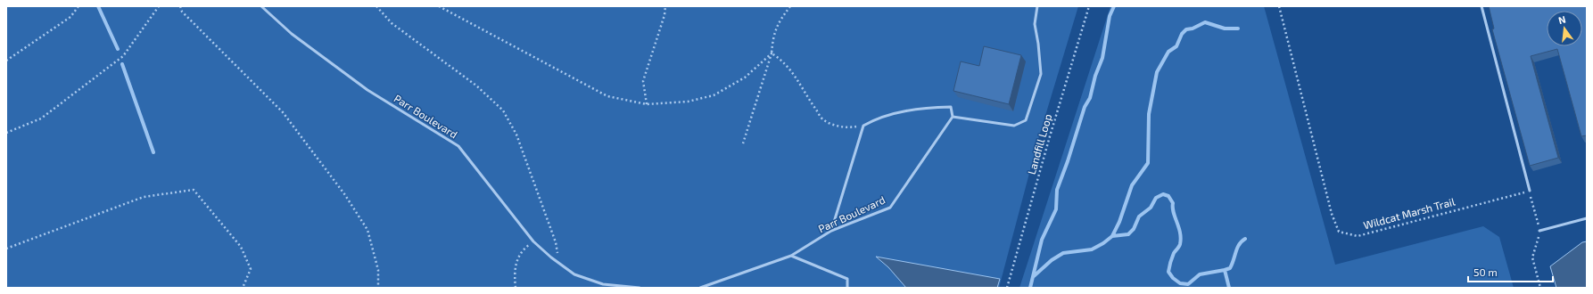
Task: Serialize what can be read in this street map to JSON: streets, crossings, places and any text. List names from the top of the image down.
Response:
{
  "streets": {
    "lane": ["Parr Boulevard"],
    "path": ["Landfill Loop", "Wildcat Marsh Trail"]
  },
  "scale_bar": "50 m",
  "north": "top"
}
